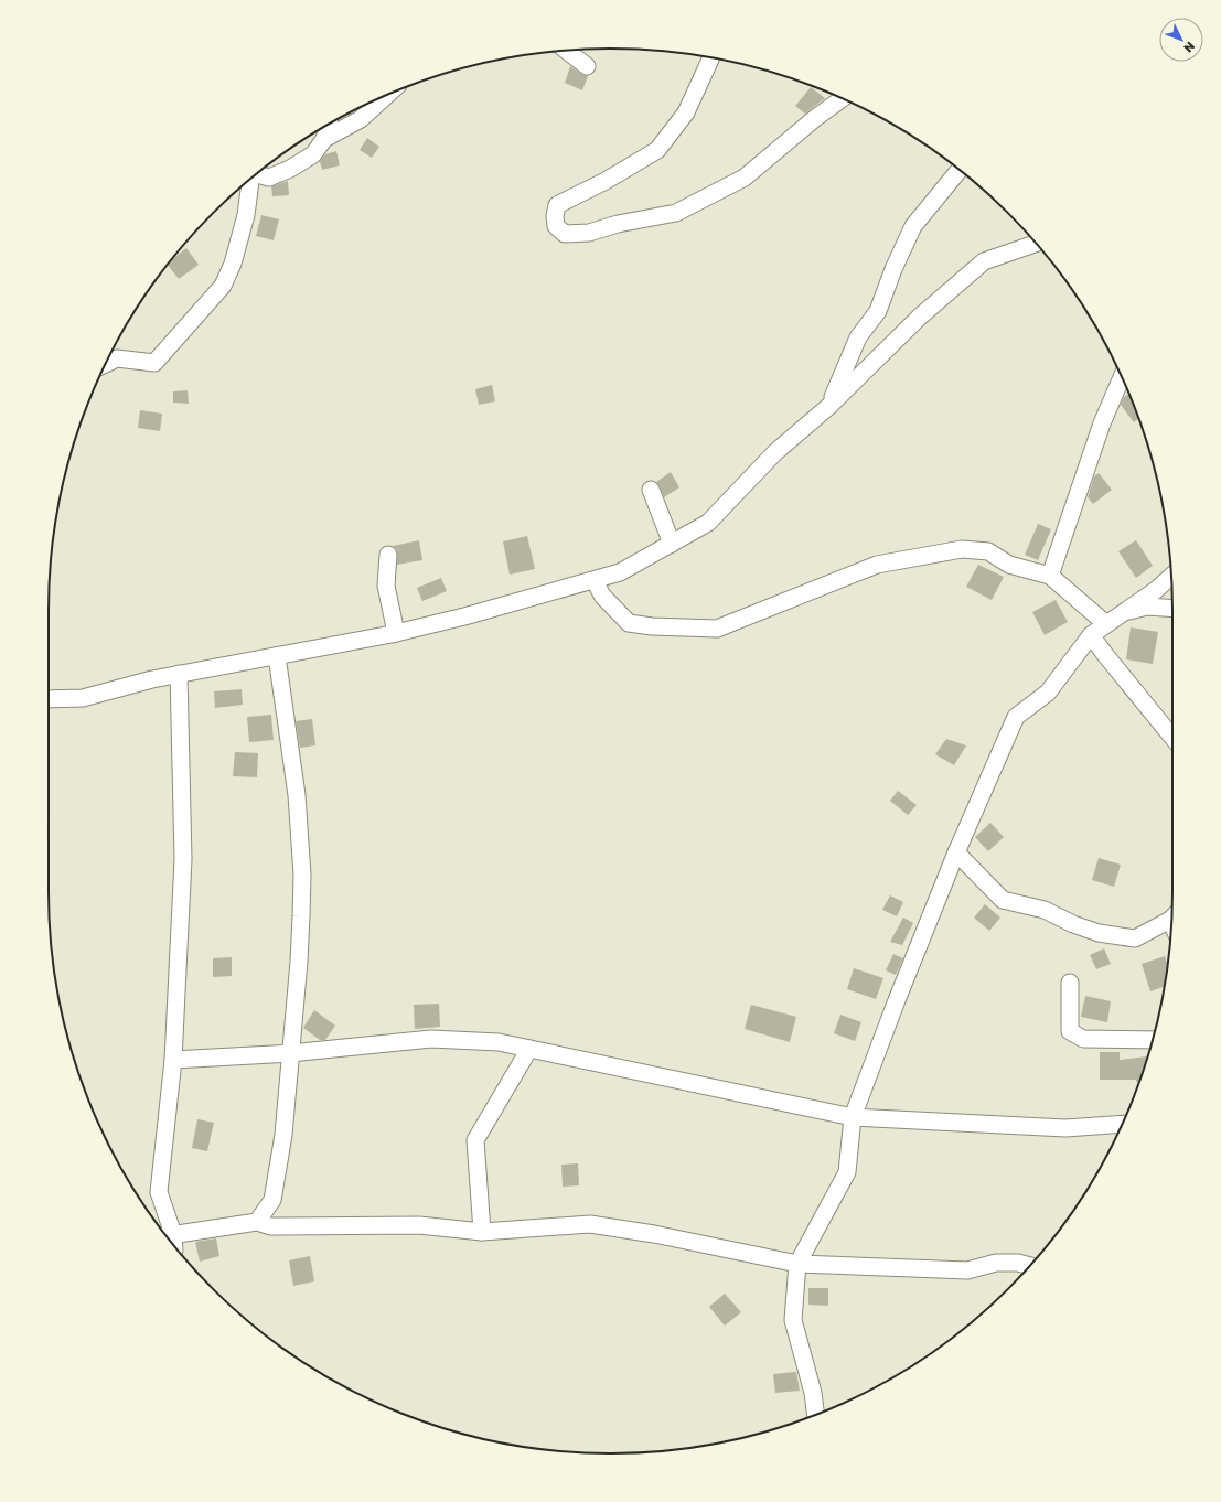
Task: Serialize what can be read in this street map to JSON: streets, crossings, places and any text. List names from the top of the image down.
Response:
{
  "north": "bottom right"
}
